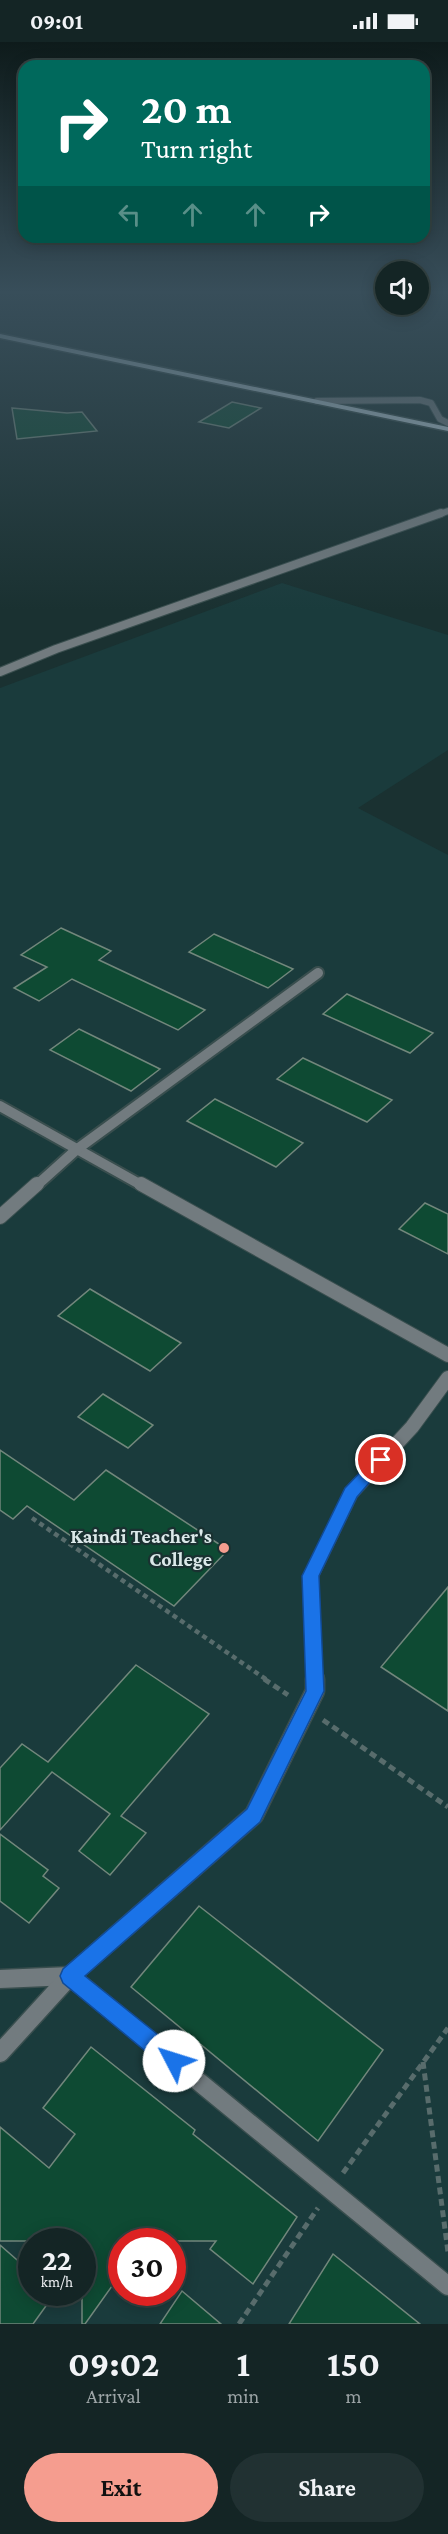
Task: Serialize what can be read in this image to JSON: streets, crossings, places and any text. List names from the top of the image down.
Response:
{
  "places": ["Kaindi Teacher's College"],
  "page": {
    "status": "09:01",
    "turn": ["20 m", "Turn right"],
    "speed": "22 km/h",
    "limit": "30",
    "eta": [
      "09:02",
      "Arrival",
      "1",
      "min",
      "150",
      "m"
    ],
    "buttons": ["Exit", "Share"]
  }
}
